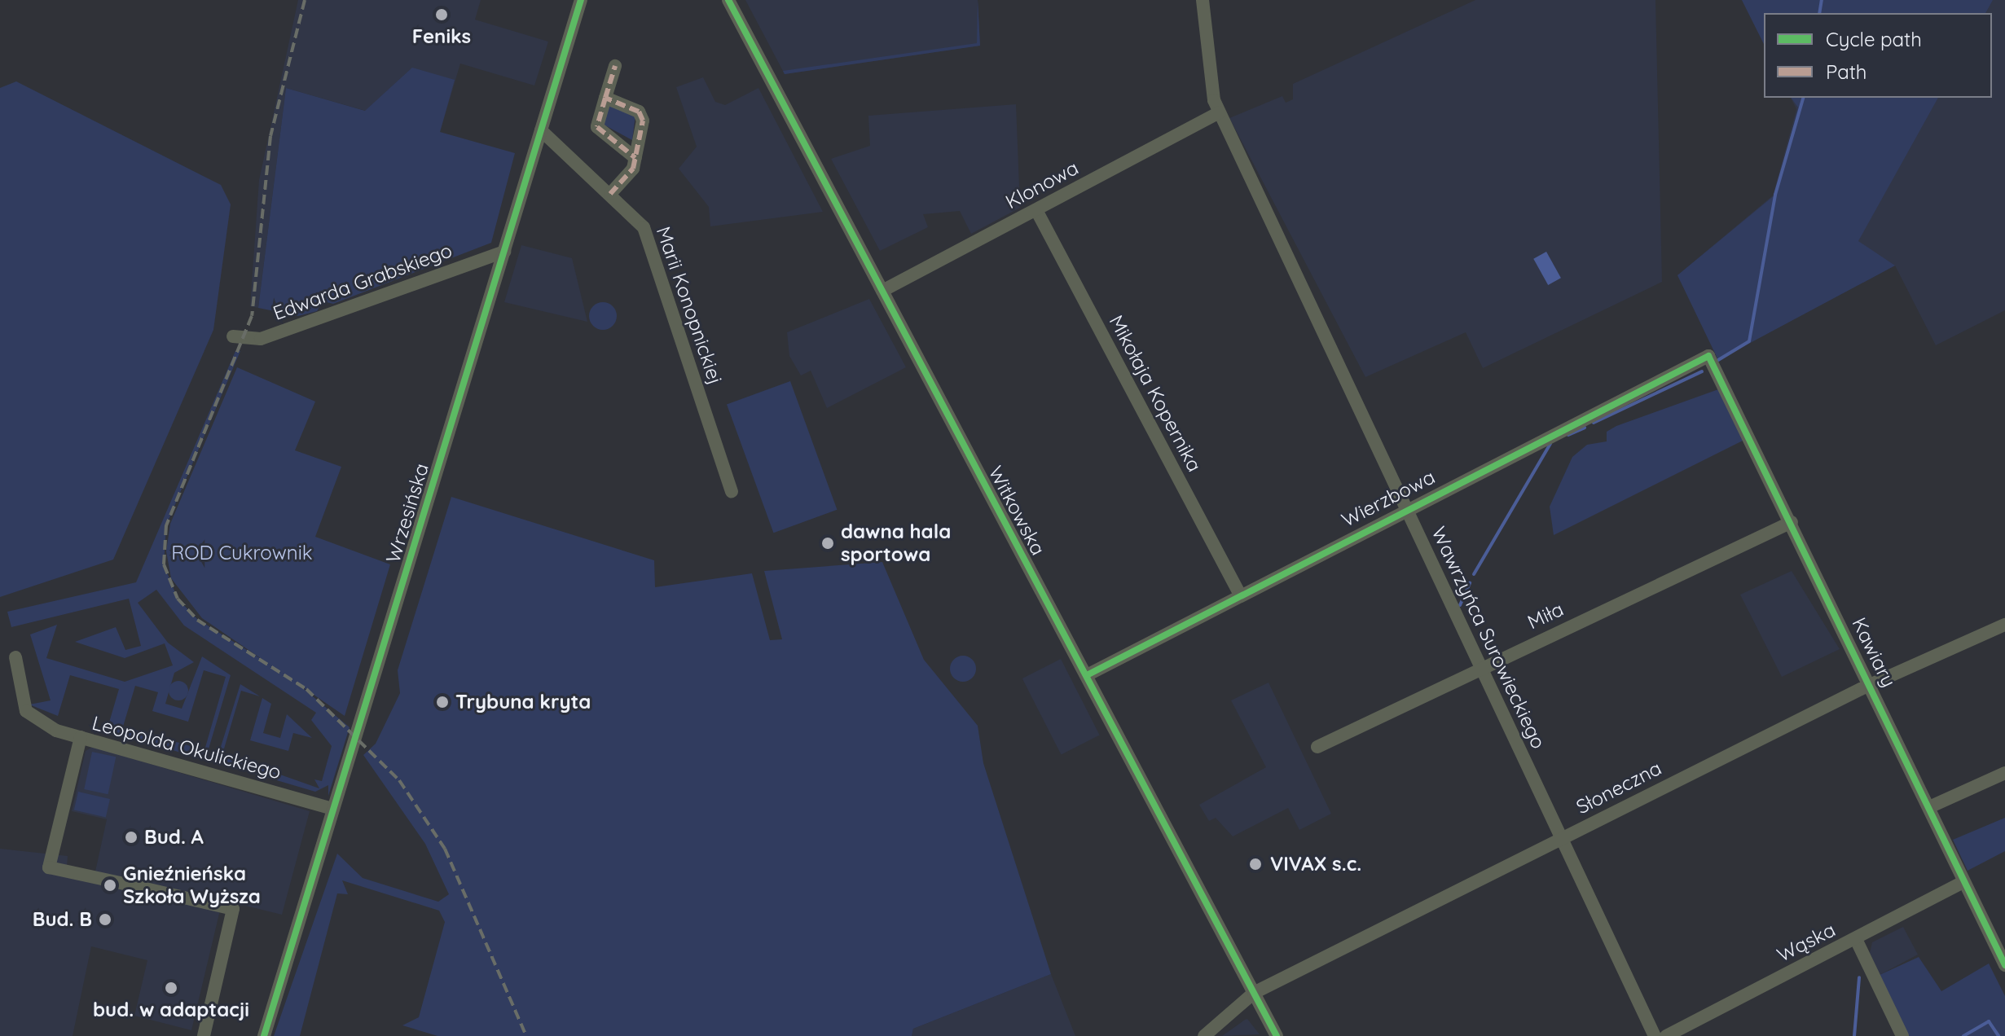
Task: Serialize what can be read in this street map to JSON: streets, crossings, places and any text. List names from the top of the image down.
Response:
{
  "streets": {
    "street": [
      "Klonowa",
      "Edwarda Grabskiego",
      "Marii Konopnickiej",
      "Mikołaja Kopernika",
      "Wierzbowa",
      "Witkowska",
      "Wrzesińska",
      "Miła",
      "Wawrzyńca Surowieckiego",
      "Kawiary",
      "Leopolda Okulickiego",
      "Słoneczna",
      "Wąska"
    ]
  },
  "crossings": [
    ["Klonowa", "Mikołaja Kopernika"],
    ["Klonowa", "Witkowska"],
    ["Klonowa", "Wawrzyńca Surowieckiego"],
    ["Edwarda Grabskiego", "Wrzesińska"],
    ["Marii Konopnickiej", "Wrzesińska"],
    ["Mikołaja Kopernika", "Wierzbowa"],
    ["Wierzbowa", "Witkowska"],
    ["Wierzbowa", "Wawrzyńca Surowieckiego"],
    ["Wierzbowa", "Kawiary"],
    ["Witkowska", "Słoneczna"],
    ["Wrzesińska", "Leopolda Okulickiego"],
    ["Miła", "Wawrzyńca Surowieckiego"],
    ["Miła", "Kawiary"],
    ["Wawrzyńca Surowieckiego", "Słoneczna"],
    ["Kawiary", "Słoneczna"],
    ["Kawiary", "Wąska"]
  ],
  "parks": ["ROD Cukrownik"],
  "places": [
    "Feniks",
    "dawna hala sportowa",
    "Trybuna kryta",
    "Bud. A",
    "VIVAX s.c.",
    "Gnieźnieńska Szkoła Wyższa",
    "Bud. B",
    "bud. w adaptacji"
  ],
  "legend": ["Cycle path", "Path"]
}
